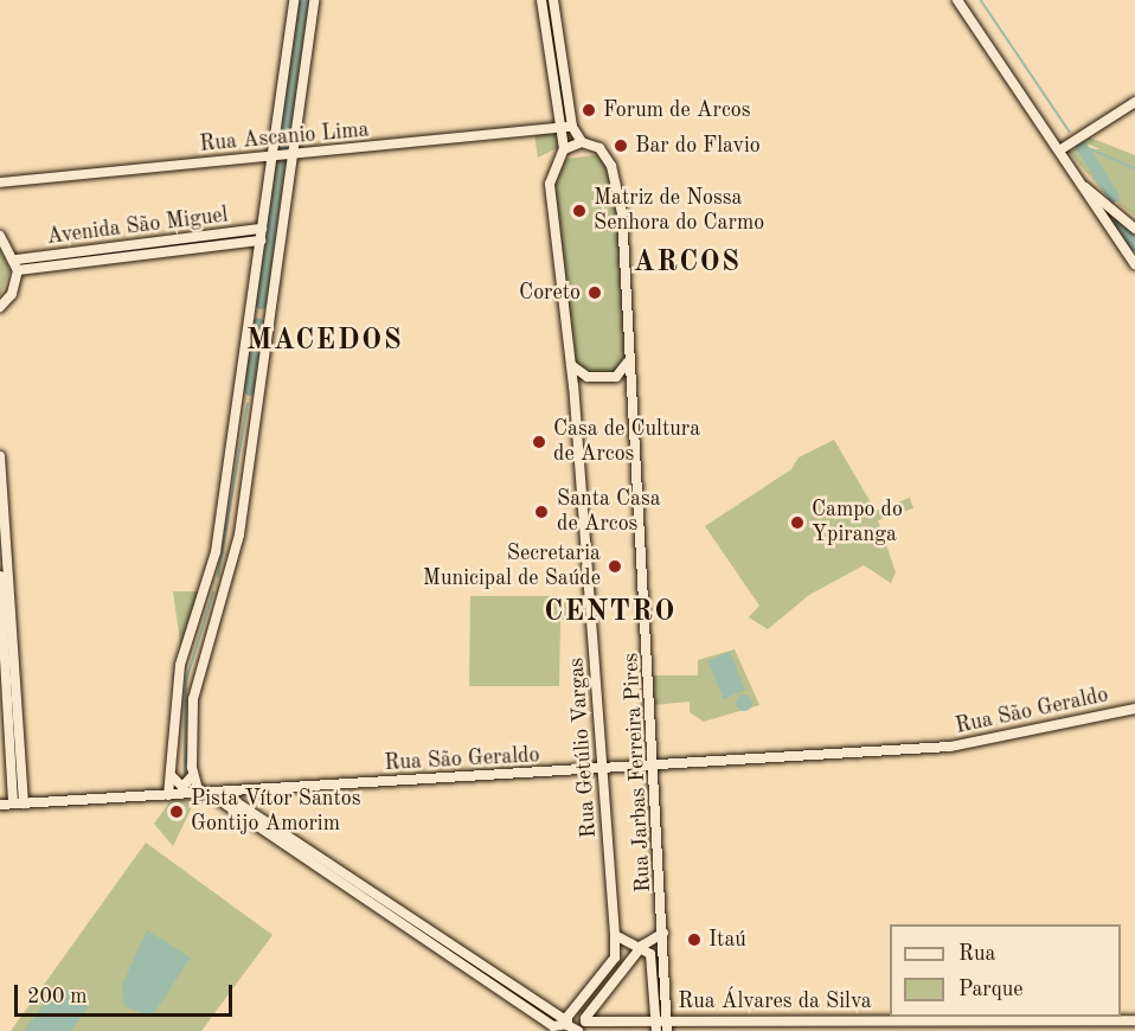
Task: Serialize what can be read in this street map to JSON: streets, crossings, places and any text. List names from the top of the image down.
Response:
{
  "streets": {
    "street": [
      "Rua Ascanio Lima",
      "Avenida São Miguel",
      "Rua São Geraldo",
      "Rua Getúlio Vargas",
      "Rua Jarbas Ferreira Pires",
      "Rua Álvares da Silva"
    ]
  },
  "crossings": [
    ["Rua Ascanio Lima", "Rua Jarbas Ferreira Pires"],
    ["Rua São Geraldo", "Rua Getúlio Vargas"],
    ["Rua São Geraldo", "Rua Jarbas Ferreira Pires"],
    ["Rua Jarbas Ferreira Pires", "Rua Álvares da Silva"]
  ],
  "districts": ["ARCOS", "MACEDOS", "CENTRO"],
  "places": [
    "Forum de Arcos",
    "Bar do Flavio",
    "Matriz de Nossa Senhora do Carmo",
    "Coreto",
    "Casa de Cultura de Arcos",
    "Santa Casa de Arcos",
    "Campo do Ypiranga",
    "Secretaria Municipal de Saúde",
    "Pista Vítor Santos Gontijo Amorim",
    "Itaú"
  ],
  "legend": ["Rua", "Parque"],
  "scale_bar": "200 m"
}
